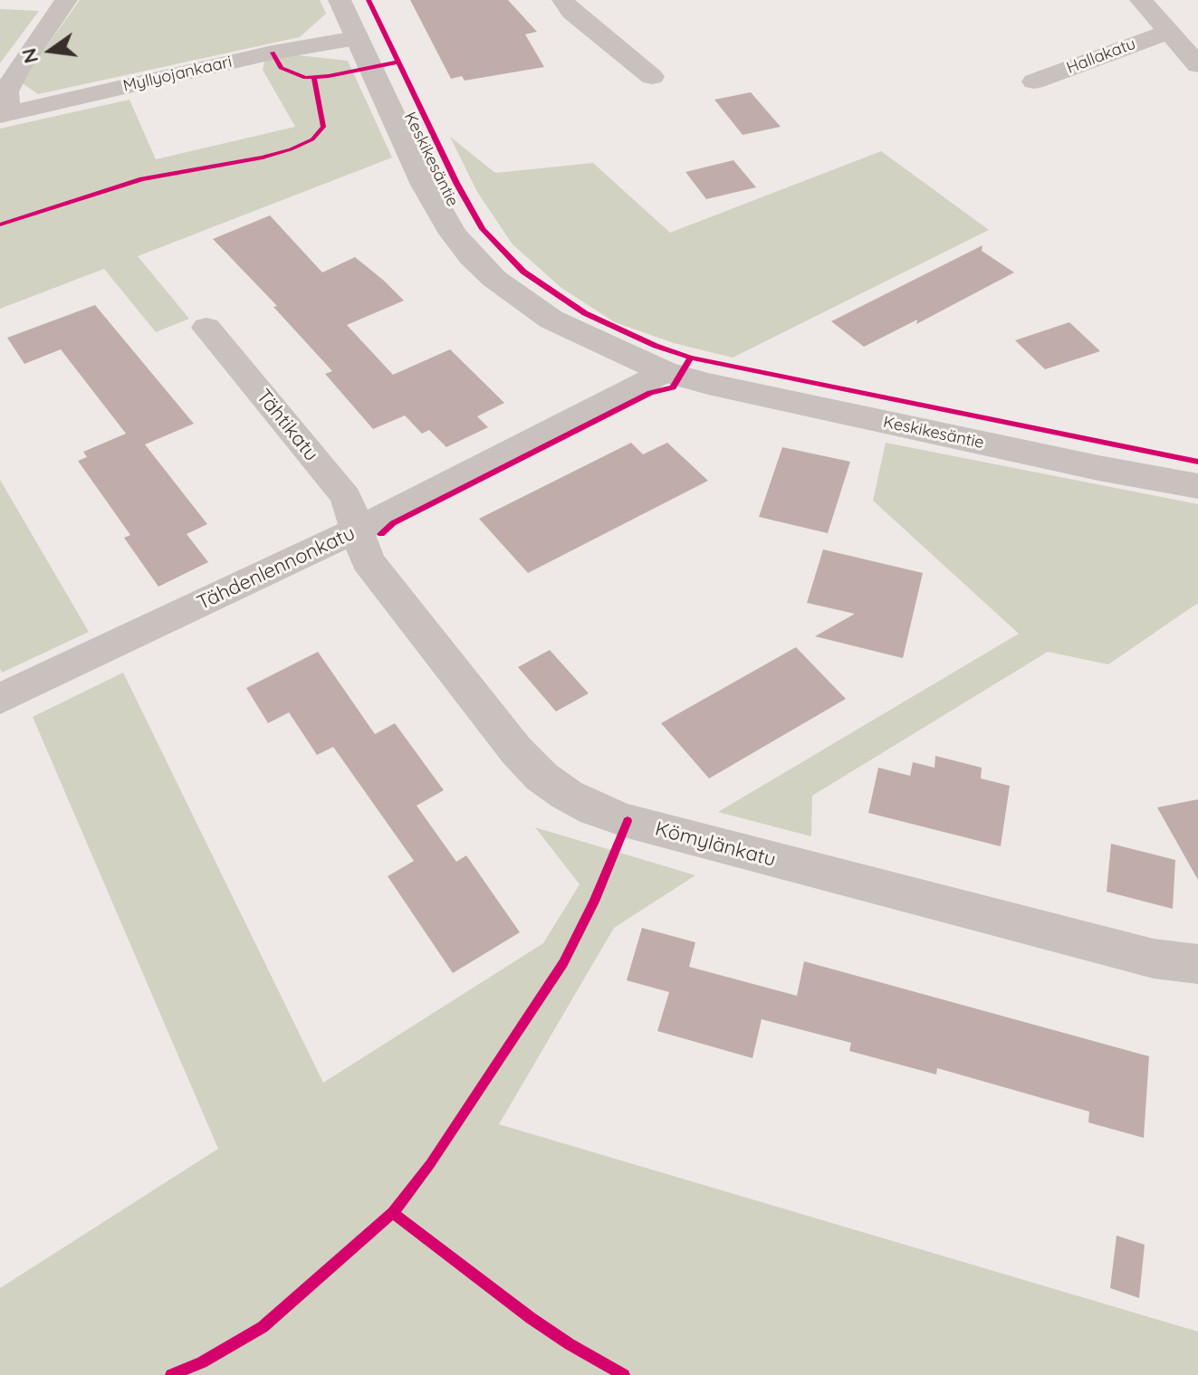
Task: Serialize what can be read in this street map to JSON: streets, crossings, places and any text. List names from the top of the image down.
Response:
{
  "streets": {
    "street": [
      "Hallakatu",
      "Myllyojankaari",
      "Keskikesäntie",
      "Tähtikatu",
      "Tähdenlennonkatu",
      "Kömylänkatu"
    ]
  },
  "crossings": [
    ["Myllyojankaari", "Keskikesäntie"],
    ["Keskikesäntie", "Tähdenlennonkatu"],
    ["Tähtikatu", "Tähdenlennonkatu"],
    ["Tähtikatu", "Kömylänkatu"],
    ["Tähdenlennonkatu", "Kömylänkatu"]
  ],
  "north": "left"
}
